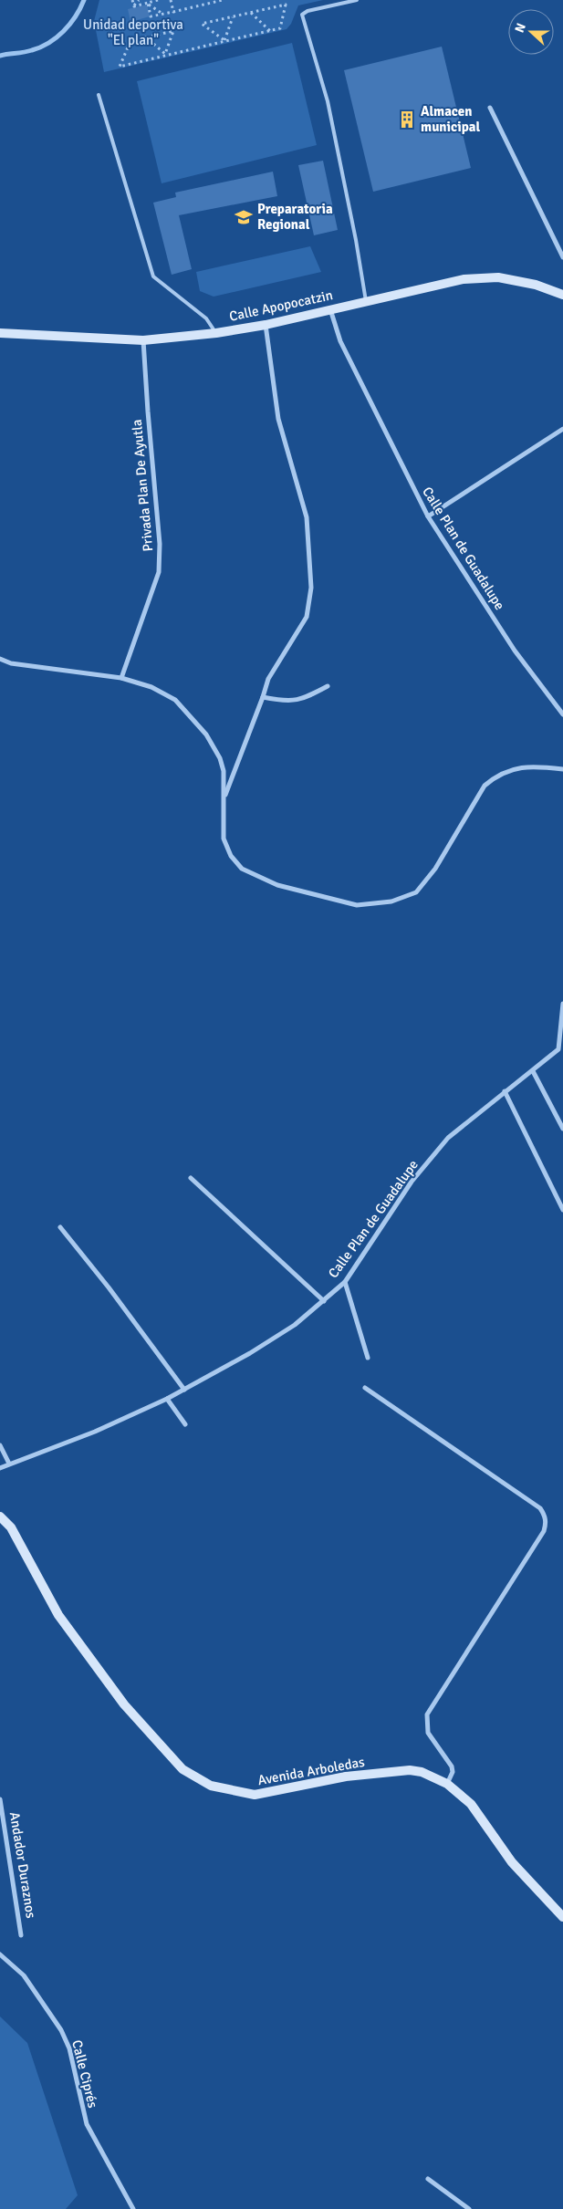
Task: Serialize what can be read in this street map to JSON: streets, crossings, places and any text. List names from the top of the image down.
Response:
{
  "streets": {
    "main road": ["Calle Apopocatzin", "Avenida Arboledas"],
    "street": [
      "Privada Plan De Ayutla",
      "Calle Plan de Guadalupe",
      "Andador Duraznos",
      "Calle Ciprés"
    ]
  },
  "crossings": [
    ["Calle Apopocatzin", "Privada Plan De Ayutla"],
    ["Calle Apopocatzin", "Calle Plan de Guadalupe"]
  ],
  "parks": ["Unidad deportiva \"El plan\""],
  "places": {
    "building": ["Almacen municipal"],
    "school or university": ["Preparatoria Regional"]
  },
  "north": "left"
}
